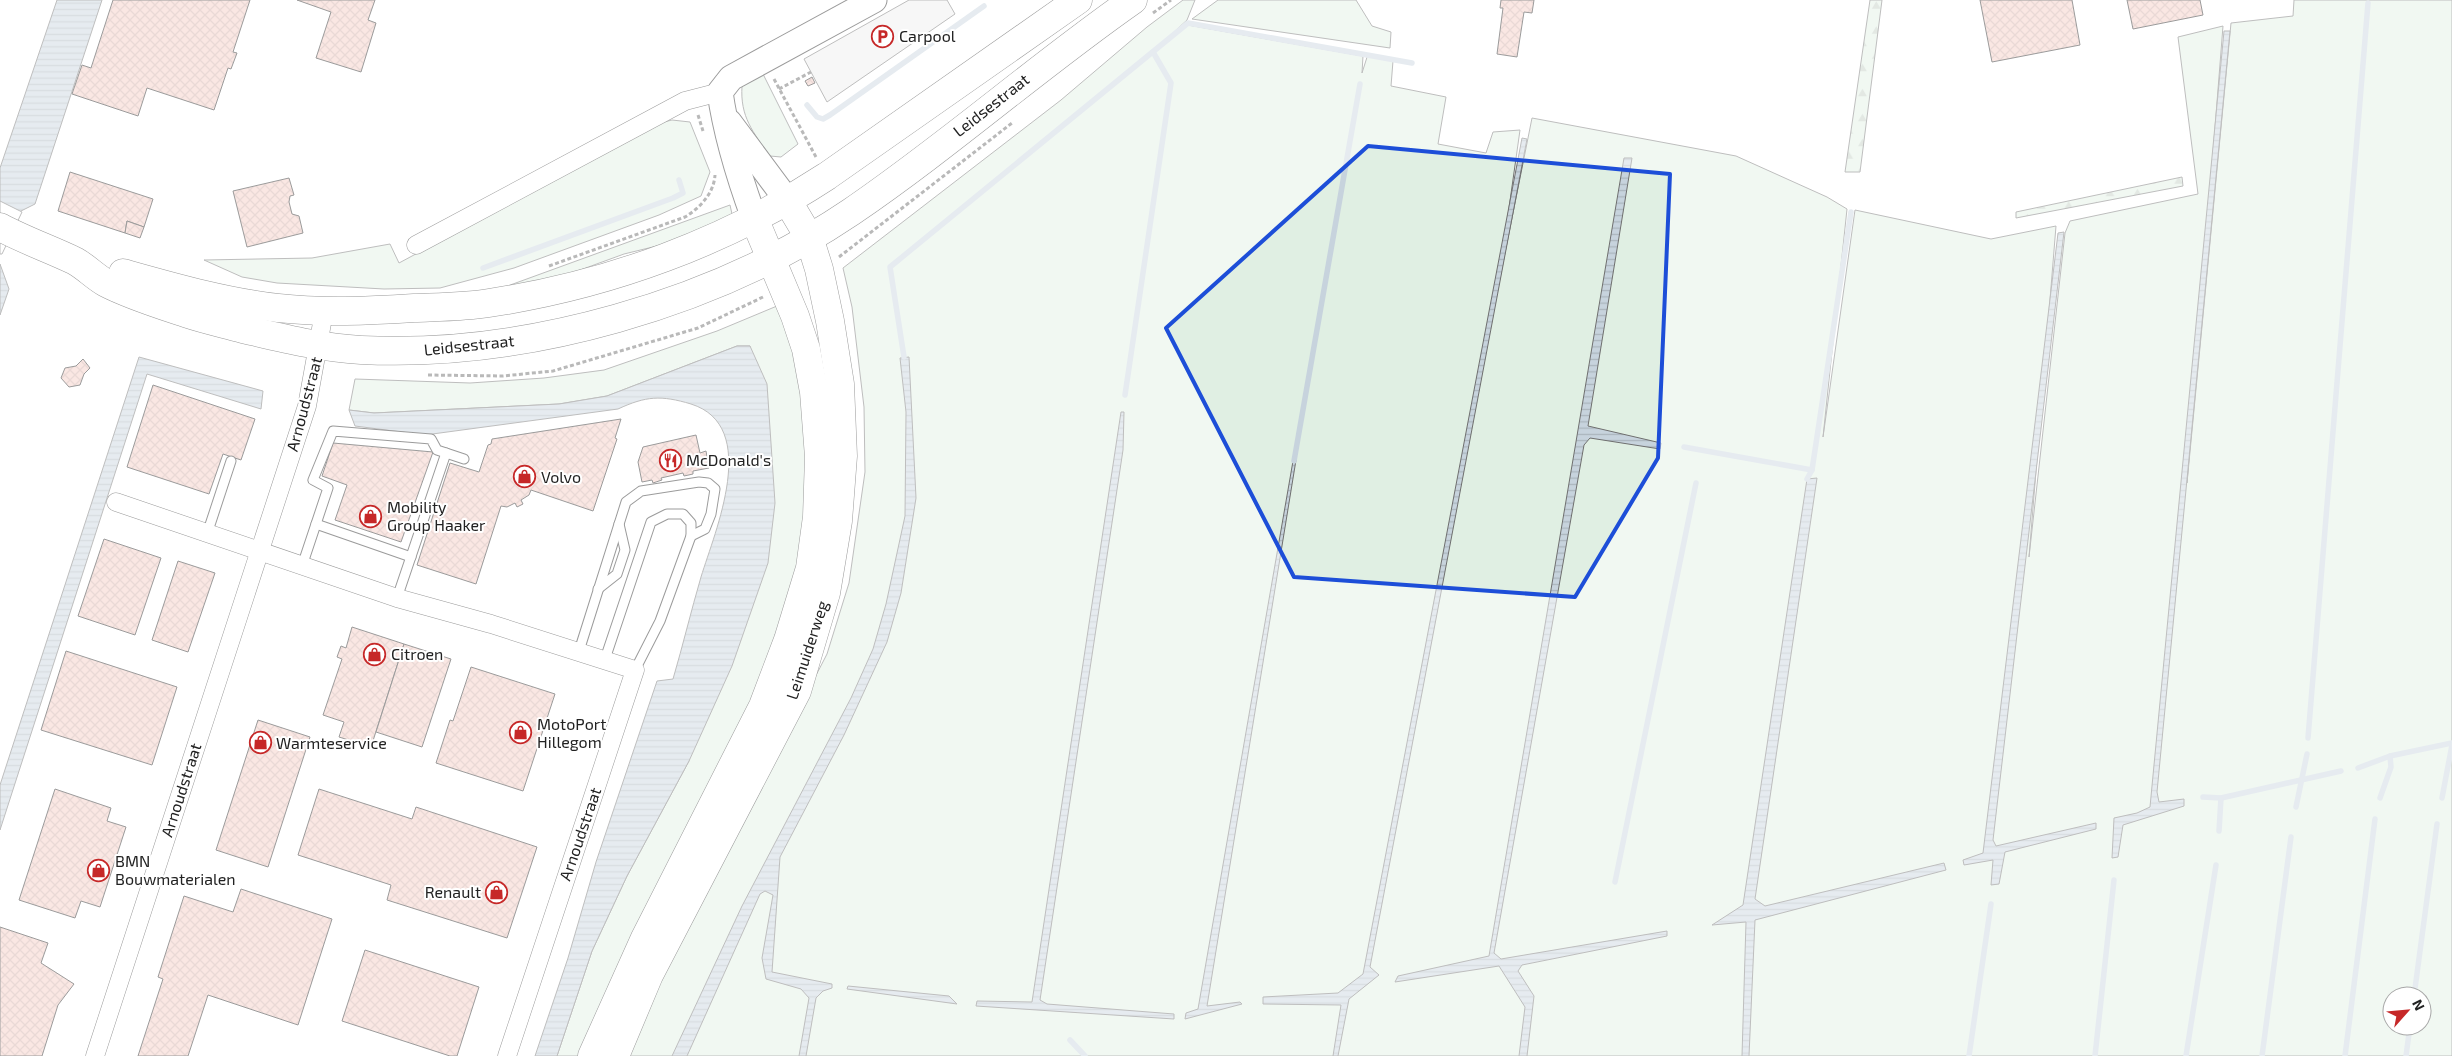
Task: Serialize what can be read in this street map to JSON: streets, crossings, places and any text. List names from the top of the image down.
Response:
{
  "streets": {
    "main road": ["Leidsestraat", "Leimuiderweg"],
    "street": ["Arnoudstraat"]
  },
  "crossings": [
    ["Leidsestraat", "Arnoudstraat"],
    ["Leidsestraat", "Leimuiderweg"]
  ],
  "places": {
    "parking": ["Carpool"],
    "restaurant": ["McDonald's"],
    "shop": [
      "Volvo",
      "Mobility Group Haaker",
      "Citroen",
      "MotoPort Hillegom",
      "Warmteservice",
      "BMN Bouwmaterialen",
      "Renault"
    ]
  },
  "north": "top right"
}
